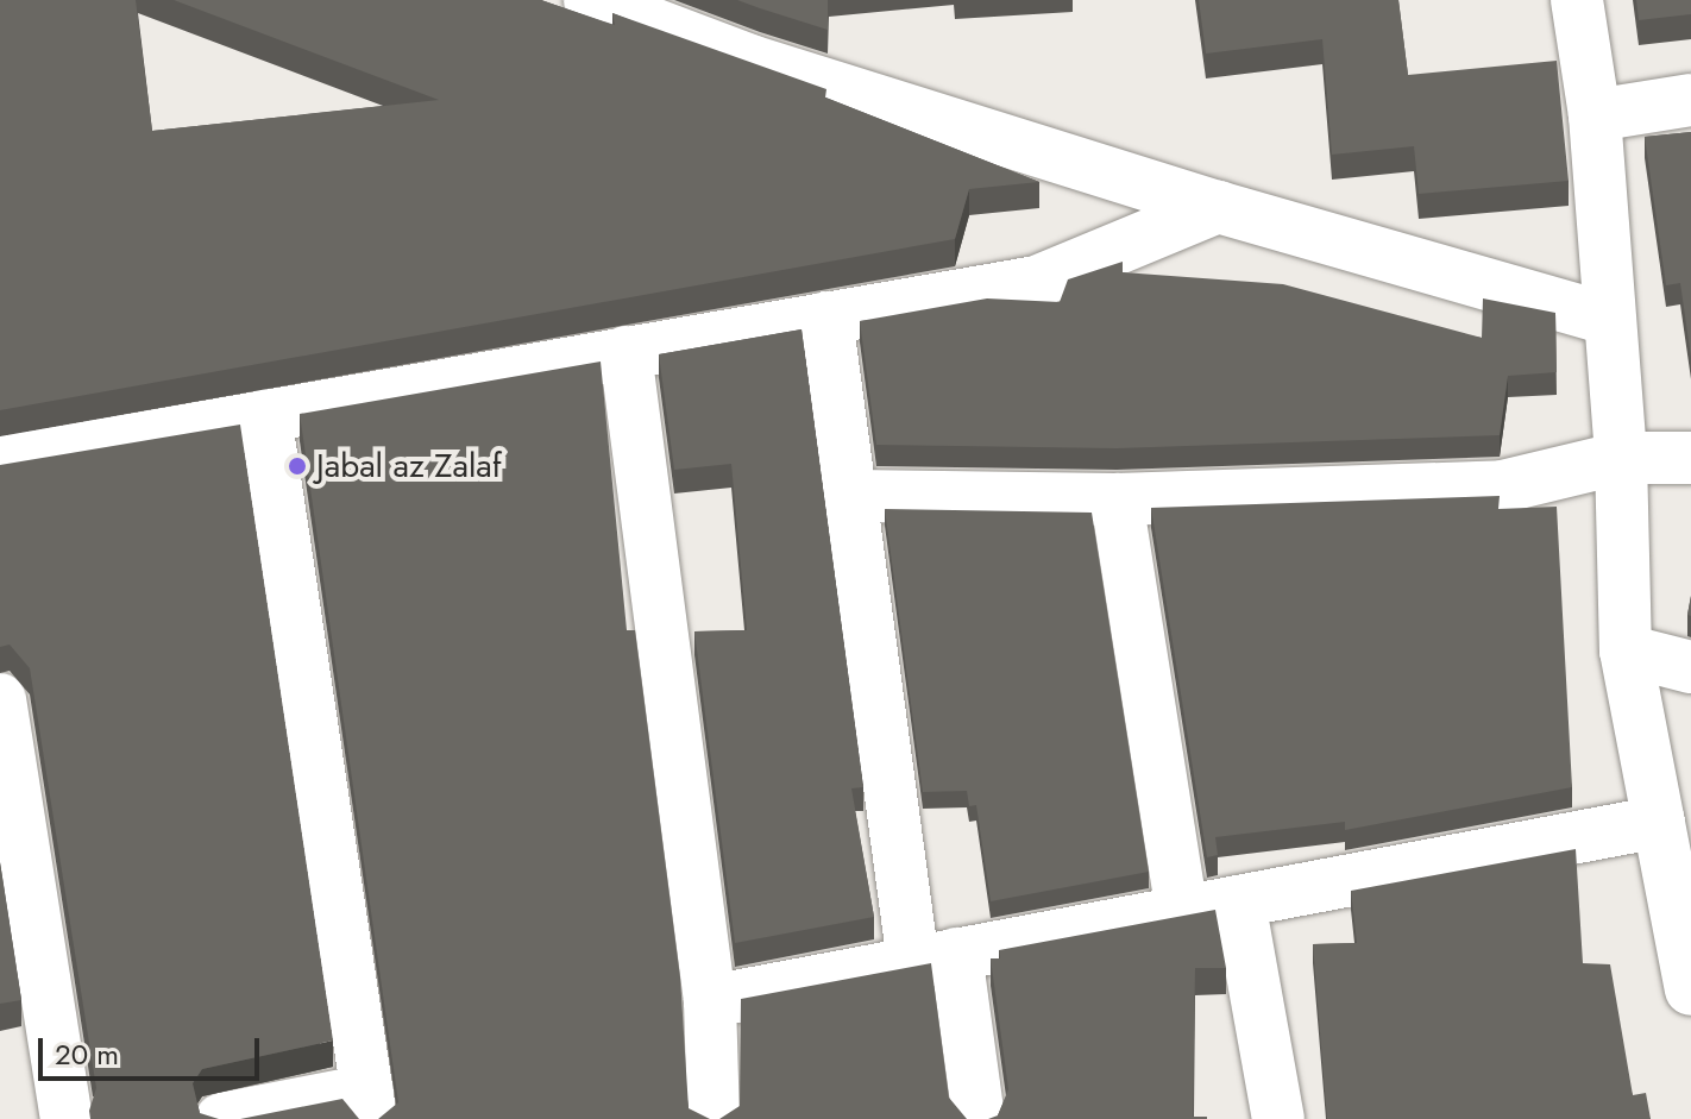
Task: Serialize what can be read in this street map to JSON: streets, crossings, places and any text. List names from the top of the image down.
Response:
{
  "places": ["Jabal az Zalaf"],
  "scale_bar": "20 m"
}
